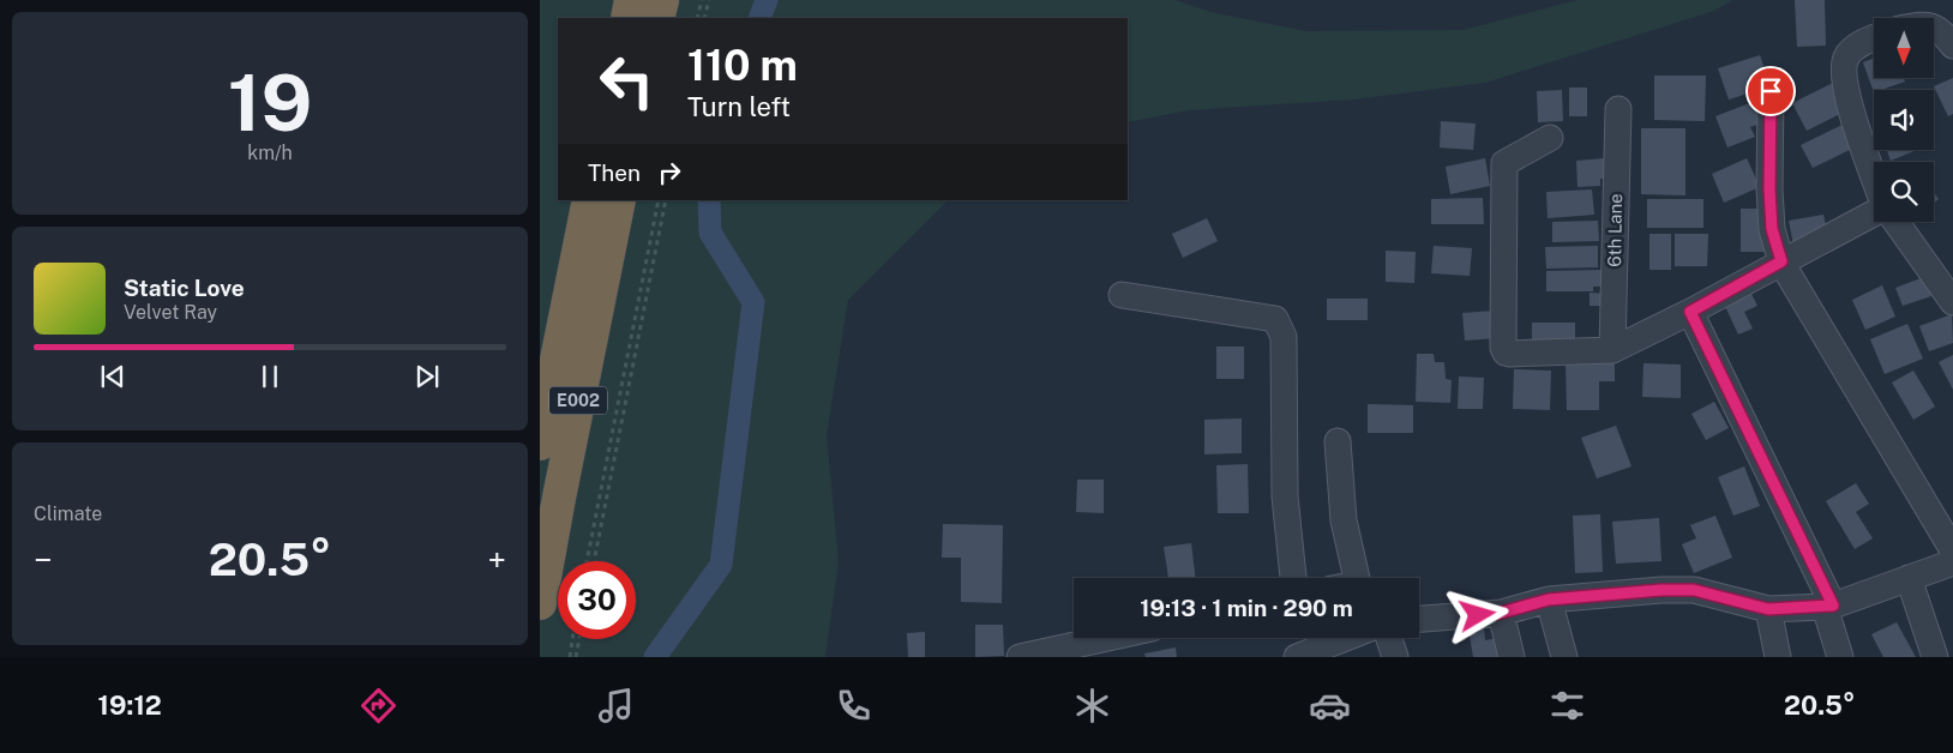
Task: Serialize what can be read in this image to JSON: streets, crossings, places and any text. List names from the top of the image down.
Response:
{
  "streets": {
    "highway": ["E002"],
    "street": ["6th Lane"]
  },
  "north": "bottom",
  "page": {
    "tile": [
      ["19", "km/h"],
      "Climate"
    ],
    "turn": ["110 m", "Turn left"],
    "then": "Then",
    "song": ["Static Love", "Velvet Ray"],
    "heat": ["−", "20.5°", "+"],
    "limit": "30",
    "trip": "19:13 · 1 min · 290 m",
    "tabs": ["19:12", "20.5°"]
  }
}
